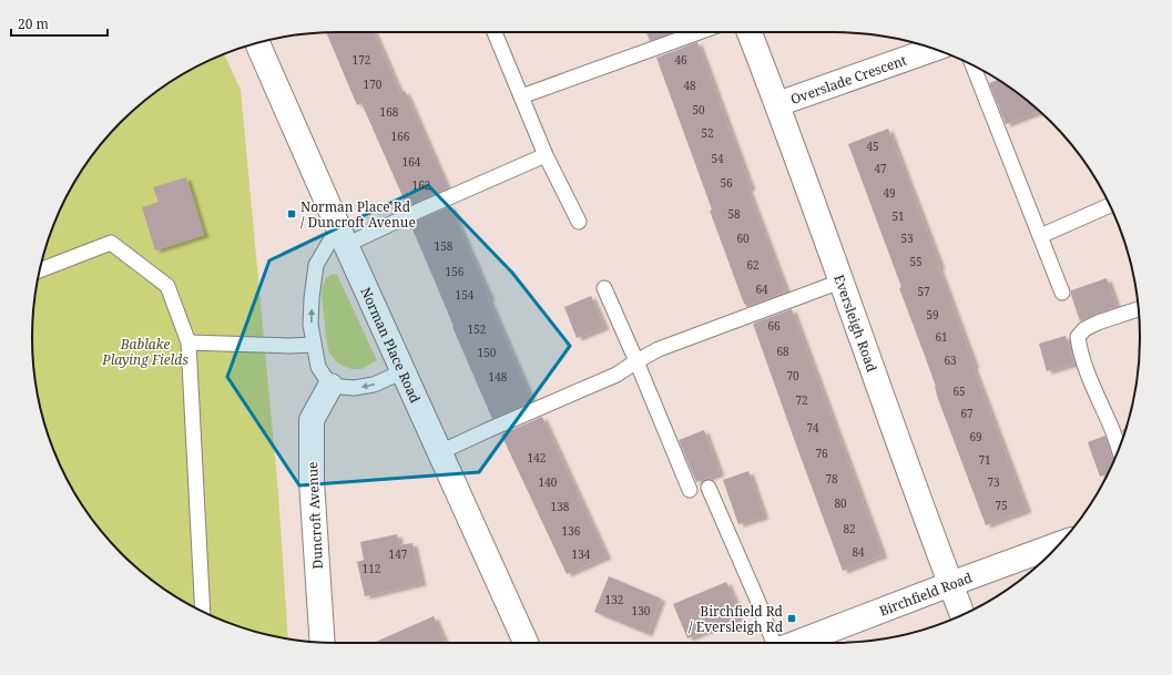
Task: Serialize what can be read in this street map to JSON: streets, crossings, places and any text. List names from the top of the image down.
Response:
{
  "streets": {
    "street": [
      "Overslade Crescent",
      "Eversleigh Road",
      "Norman Place Road",
      "Duncroft Avenue",
      "Birchfield Road"
    ]
  },
  "crossings": [
    ["Overslade Crescent", "Eversleigh Road"],
    ["Eversleigh Road", "Birchfield Road"]
  ],
  "parks": ["Bablake Playing Fields"],
  "places": {
    "transit": ["Norman Place Rd / Duncroft Avenue", "Birchfield Rd / Eversleigh Rd"]
  },
  "house_numbers": [
    "172",
    "46",
    "170",
    "48",
    "50",
    "168",
    "52",
    "166",
    "45",
    "54",
    "164",
    "47",
    "56",
    "162",
    "49",
    "58",
    "51",
    "60",
    "53",
    "158",
    "55",
    "62",
    "156",
    "64",
    "57",
    "154",
    "59",
    "66",
    "152",
    "61",
    "68",
    "150",
    "63",
    "70",
    "148",
    "65",
    "72",
    "67",
    "74",
    "69",
    "76",
    "142",
    "71",
    "78",
    "140",
    "73",
    "80",
    "75",
    "138",
    "82",
    "136",
    "84",
    "147",
    "134",
    "112",
    "132",
    "130"
  ],
  "scale_bar": "20 m"
}
